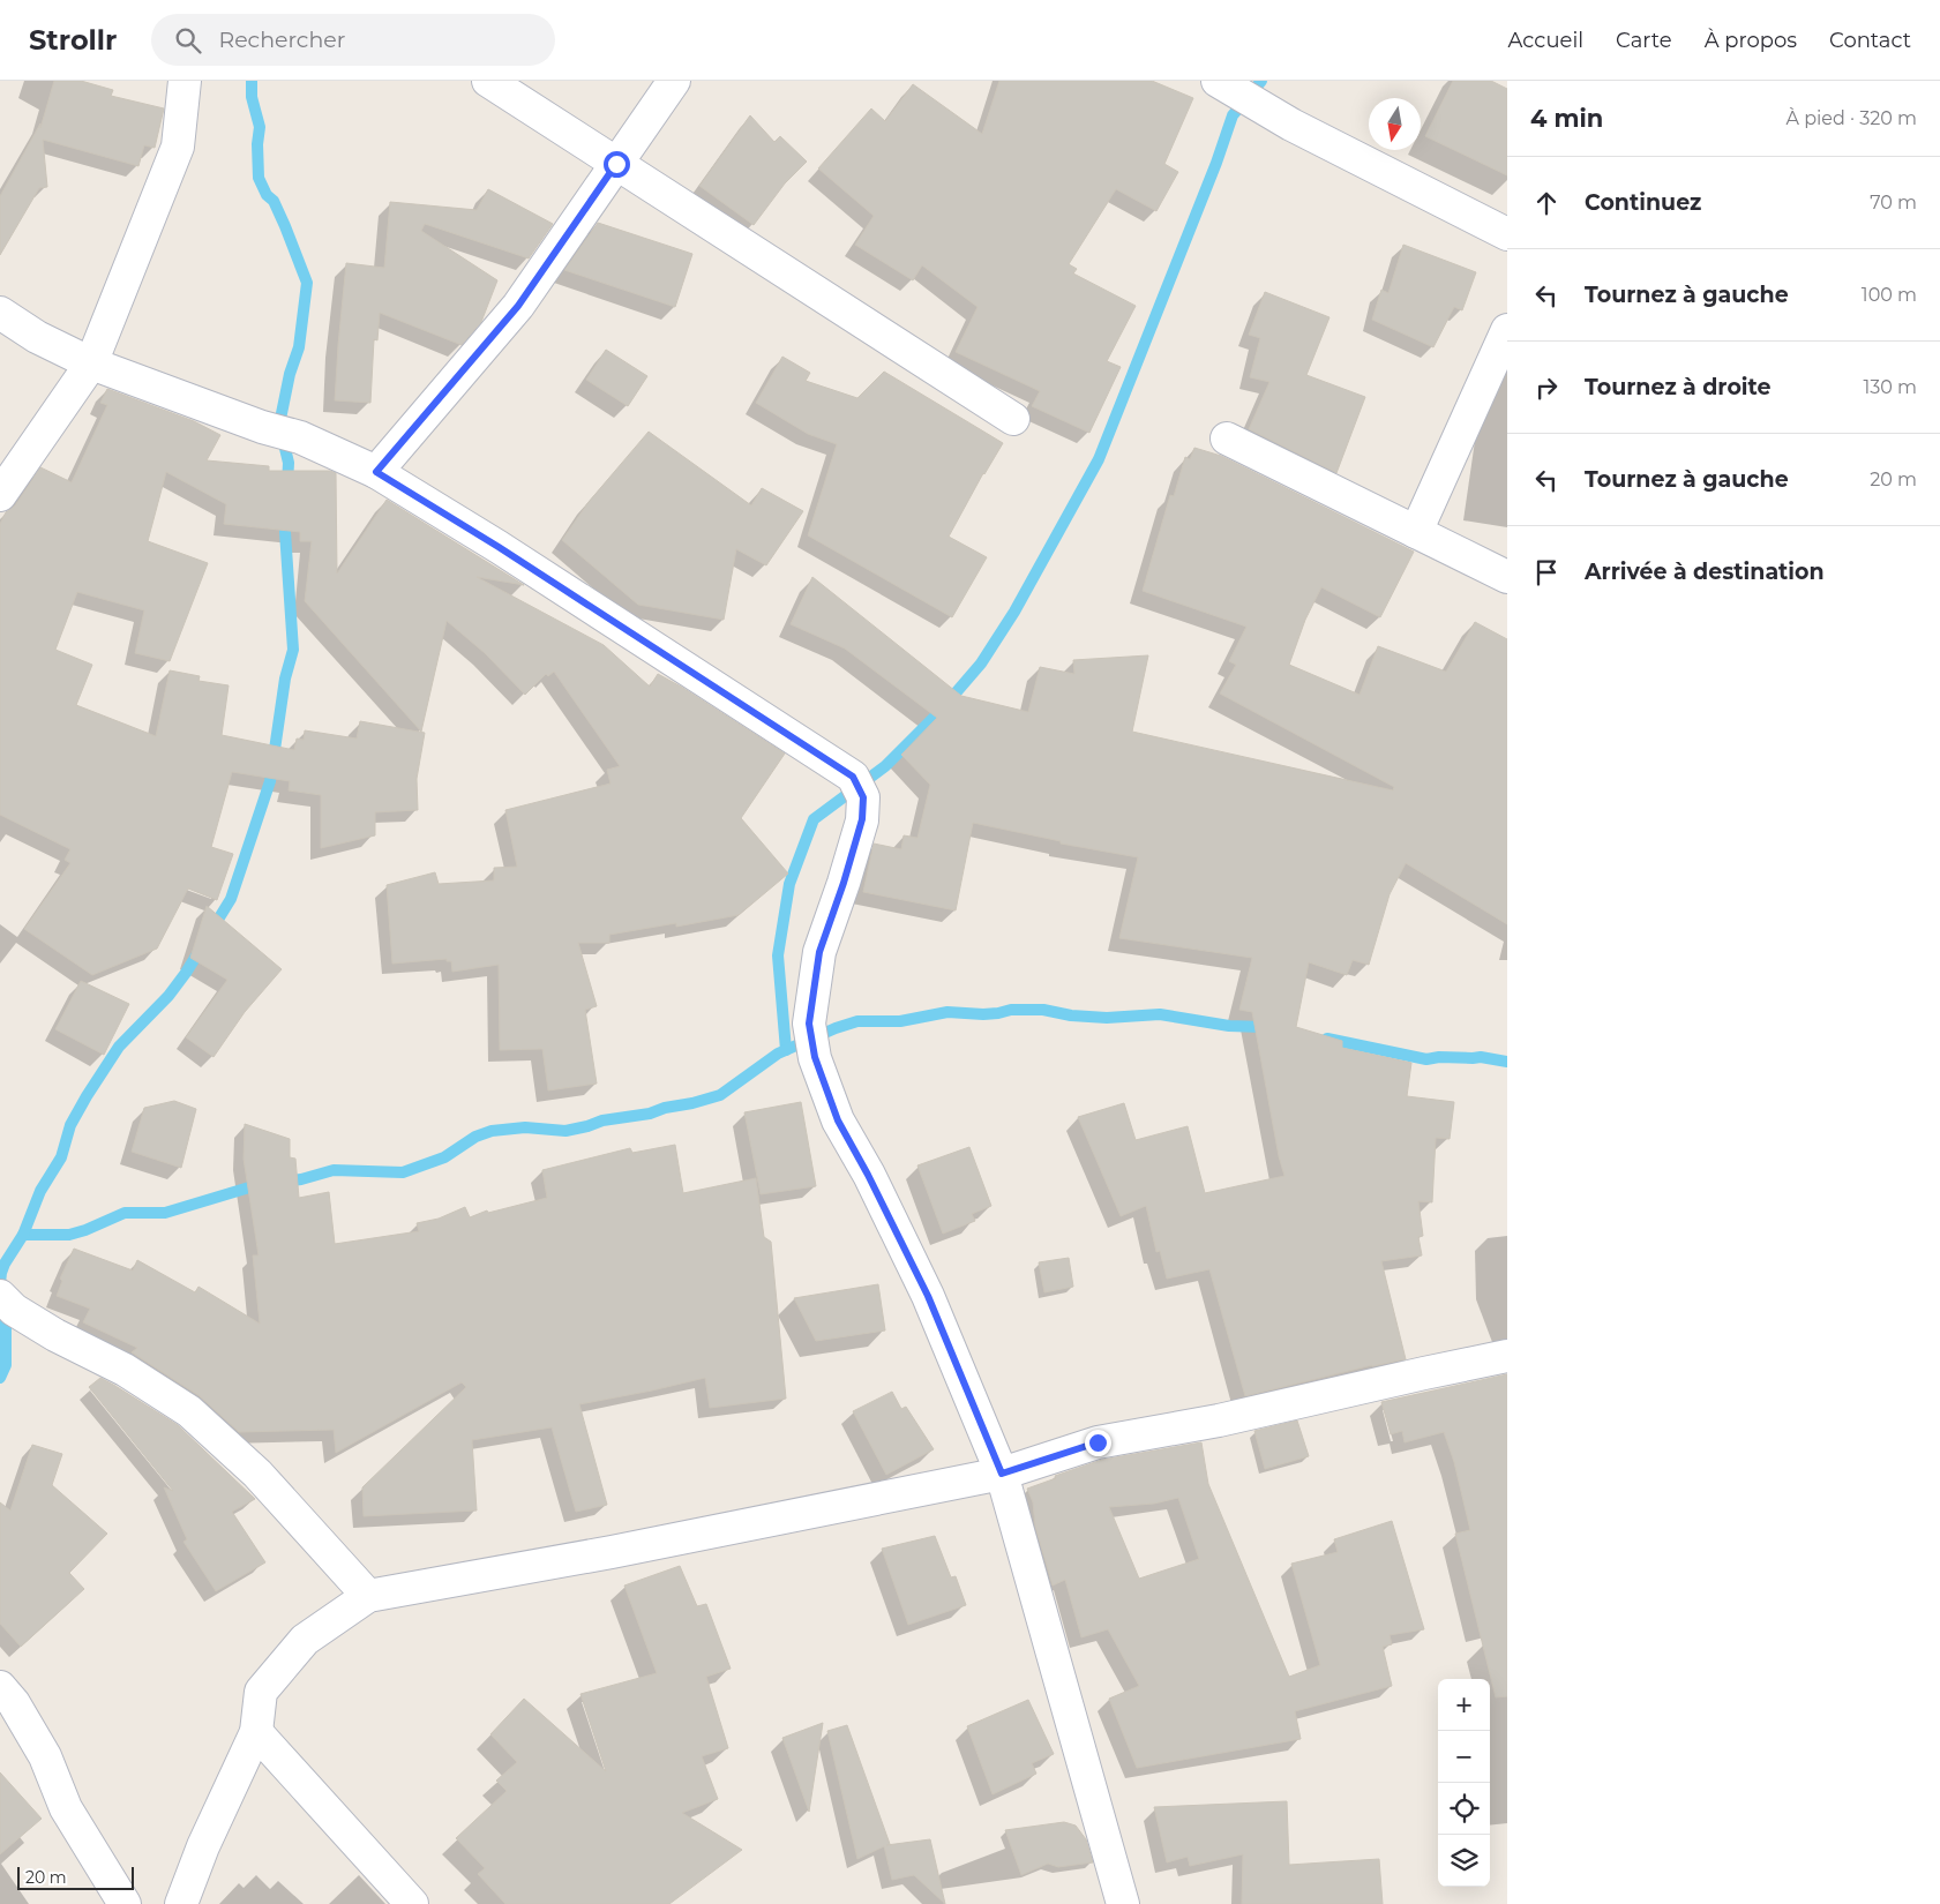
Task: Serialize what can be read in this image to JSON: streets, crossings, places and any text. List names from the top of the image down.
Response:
{
  "scale_bar": "20 m",
  "north": "bottom",
  "page": {
    "header": "Strollr",
    "search": "Rechercher",
    "nav": [
      "Accueil",
      "Carte",
      "À propos",
      "Contact"
    ],
    "heading": ["4 min", "À pied · 320 m"],
    "list": [
      ["Continuez", "70 m"],
      ["Tournez à gauche", "100 m"],
      ["Tournez à droite", "130 m"],
      ["Tournez à gauche", "20 m"],
      "Arrivée à destination"
    ],
    "map_buttons": ["+", "−"],
    "scale": "20 m"
  }
}
